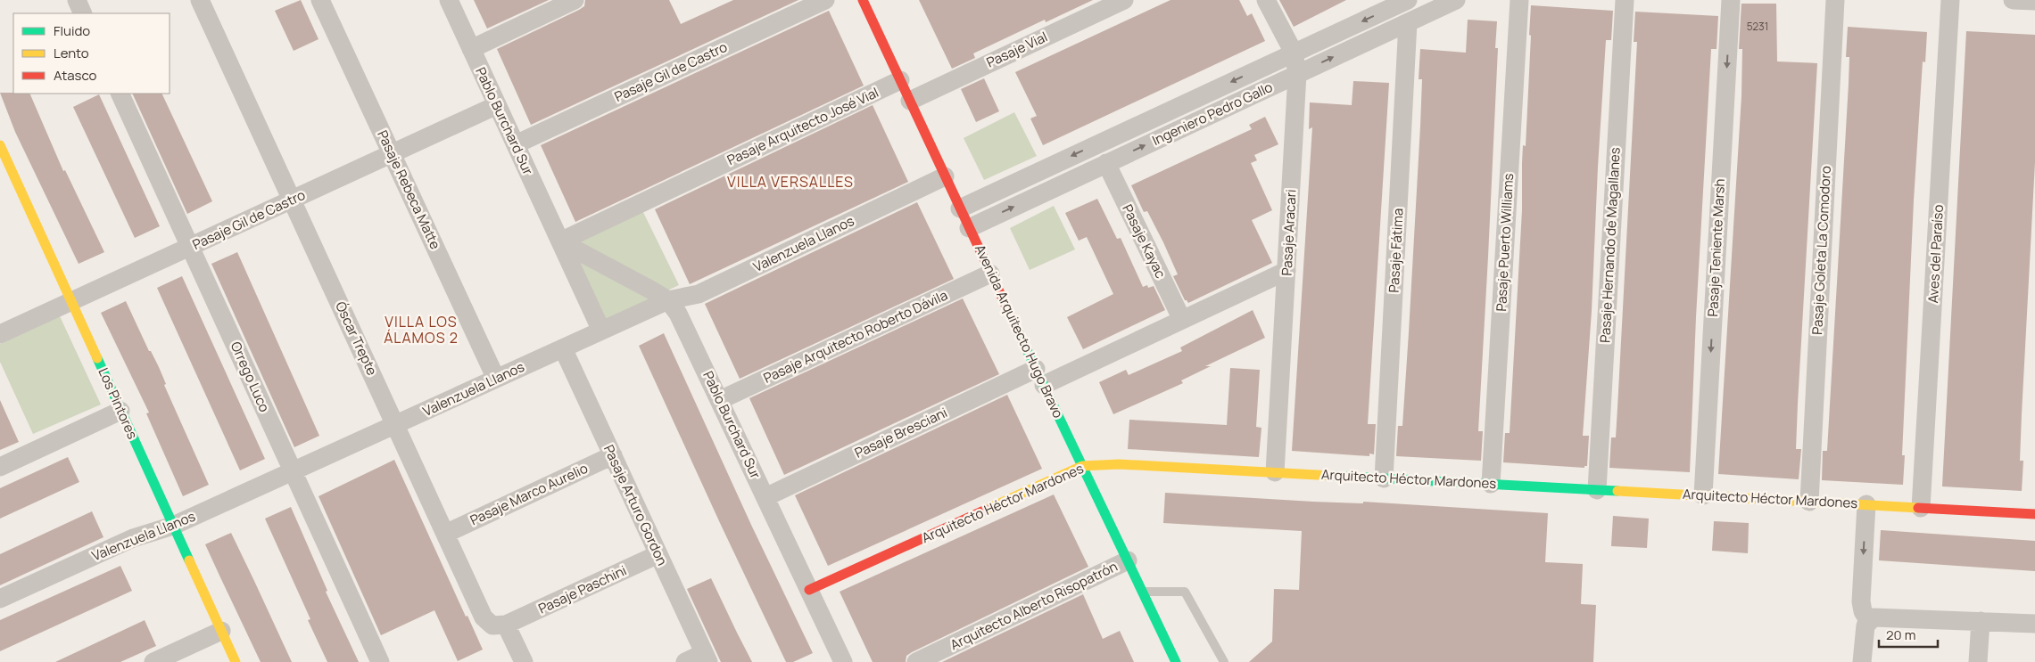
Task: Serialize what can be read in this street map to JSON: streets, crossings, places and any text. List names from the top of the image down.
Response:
{
  "streets": {
    "street": [
      "Pasaje Vial",
      "Pasaje Gil de Castro",
      "Ingeniero Pedro Gallo",
      "Pablo Burchard Sur",
      "Pasaje Arquitecto José Vial",
      "Pasaje Rebeca Matte",
      "Pasaje Aracari",
      "Pasaje Kayac",
      "Pasaje Puerto Williams",
      "Valenzuela Llanos",
      "Pasaje Hernando de Magallanes",
      "Pasaje Teniente Marsh",
      "Pasaje Fátima",
      "Pasaje Goleta La Comodoro",
      "Aves del Paraíso",
      "Avenida Arquitecto Hugo Bravo",
      "Pasaje Arquitecto Roberto Dávila",
      "Óscar Trepte",
      "Orrego Luco",
      "Los Pintores",
      "Pasaje Bresciani",
      "Arquitecto Héctor Mardones",
      "Pasaje Marco Aurelio",
      "Pasaje Arturo Gordon",
      "Pasaje Paschini",
      "Arquitecto Alberto Risopatrón"
    ]
  },
  "crossings": [
    ["Pasaje Vial", "Avenida Arquitecto Hugo Bravo"],
    ["Pasaje Gil de Castro", "Pablo Burchard Sur"],
    ["Pasaje Gil de Castro", "Pasaje Rebeca Matte"],
    ["Pasaje Gil de Castro", "Óscar Trepte"],
    ["Pasaje Gil de Castro", "Orrego Luco"],
    ["Pasaje Gil de Castro", "Los Pintores"],
    ["Ingeniero Pedro Gallo", "Pasaje Aracari"],
    ["Ingeniero Pedro Gallo", "Pasaje Kayac"],
    ["Ingeniero Pedro Gallo", "Pasaje Fátima"],
    ["Ingeniero Pedro Gallo", "Avenida Arquitecto Hugo Bravo"],
    ["Pablo Burchard Sur", "Pasaje Arquitecto José Vial"],
    ["Pablo Burchard Sur", "Valenzuela Llanos"],
    ["Pablo Burchard Sur", "Pasaje Arquitecto Roberto Dávila"],
    ["Pablo Burchard Sur", "Pasaje Bresciani"],
    ["Pablo Burchard Sur", "Arquitecto Héctor Mardones"],
    ["Pasaje Arquitecto José Vial", "Avenida Arquitecto Hugo Bravo"],
    ["Pasaje Rebeca Matte", "Valenzuela Llanos"],
    ["Pasaje Aracari", "Pasaje Bresciani"],
    ["Pasaje Aracari", "Arquitecto Héctor Mardones"],
    ["Pasaje Kayac", "Pasaje Bresciani"],
    ["Pasaje Puerto Williams", "Arquitecto Héctor Mardones"],
    ["Valenzuela Llanos", "Avenida Arquitecto Hugo Bravo"],
    ["Valenzuela Llanos", "Óscar Trepte"],
    ["Valenzuela Llanos", "Orrego Luco"],
    ["Valenzuela Llanos", "Los Pintores"],
    ["Valenzuela Llanos", "Pasaje Arturo Gordon"],
    ["Pasaje Hernando de Magallanes", "Arquitecto Héctor Mardones"],
    ["Pasaje Teniente Marsh", "Arquitecto Héctor Mardones"],
    ["Pasaje Fátima", "Arquitecto Héctor Mardones"],
    ["Pasaje Goleta La Comodoro", "Arquitecto Héctor Mardones"],
    ["Aves del Paraíso", "Arquitecto Héctor Mardones"],
    ["Avenida Arquitecto Hugo Bravo", "Pasaje Arquitecto Roberto Dávila"],
    ["Avenida Arquitecto Hugo Bravo", "Pasaje Bresciani"],
    ["Avenida Arquitecto Hugo Bravo", "Arquitecto Héctor Mardones"],
    ["Avenida Arquitecto Hugo Bravo", "Arquitecto Alberto Risopatrón"],
    ["Óscar Trepte", "Pasaje Marco Aurelio"],
    ["Óscar Trepte", "Pasaje Paschini"],
    ["Pasaje Marco Aurelio", "Pasaje Arturo Gordon"],
    ["Pasaje Arturo Gordon", "Pasaje Paschini"]
  ],
  "one_way": ["Pasaje Teniente Marsh"],
  "districts": ["VILLA VERSALLES", "VILLA LOS ÁLAMOS 2"],
  "house_numbers": ["5231"],
  "legend": ["Fluido", "Lento", "Atasco"],
  "scale_bar": "20 m"
}
